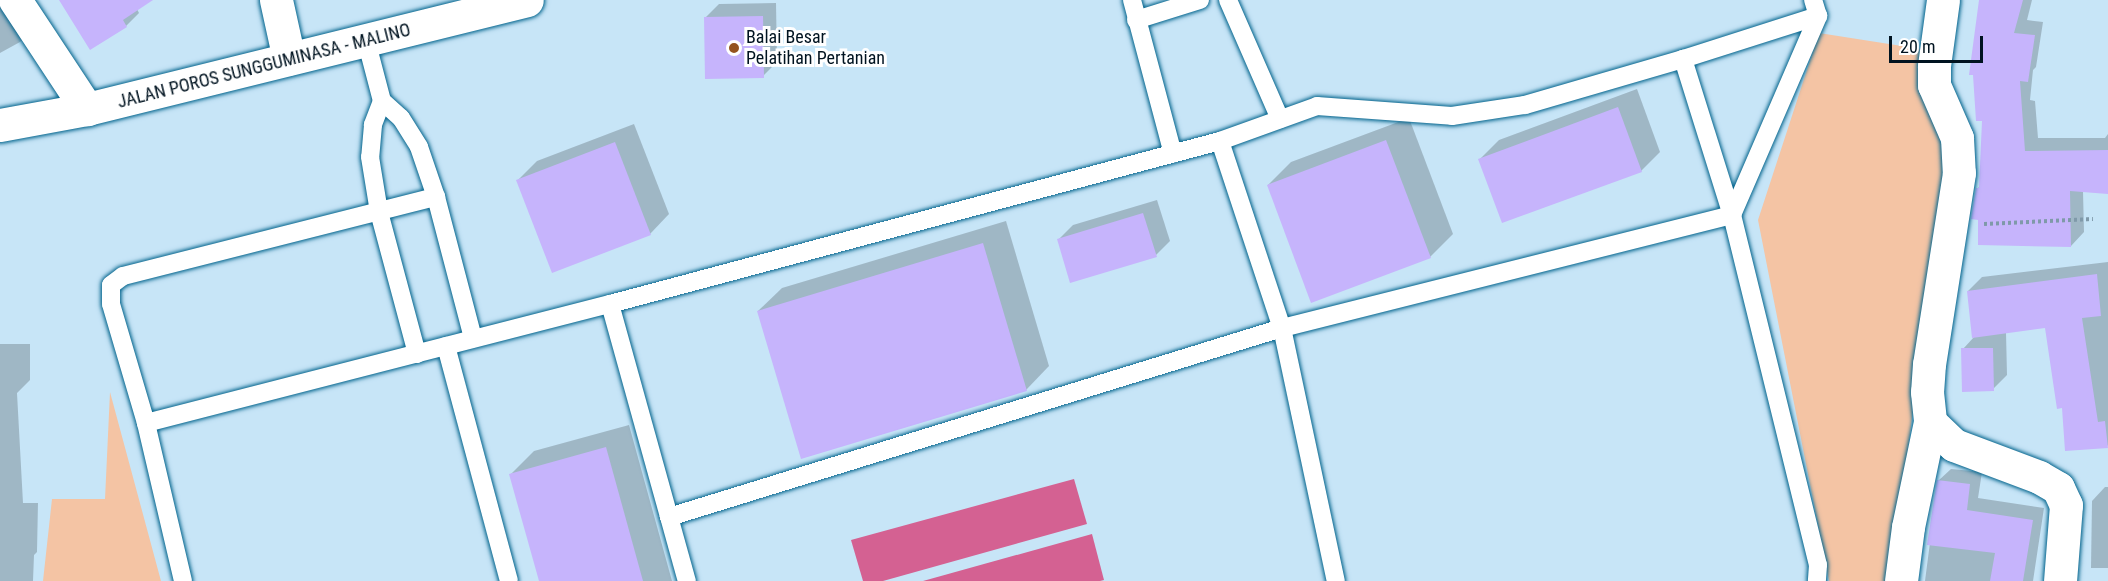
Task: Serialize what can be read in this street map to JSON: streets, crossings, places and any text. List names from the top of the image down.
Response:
{
  "streets": {
    "street": ["JALAN POROS SUNGGUMINASA - MALINO"]
  },
  "places": ["Balai Besar Pelatihan Pertanian"],
  "scale_bar": "20 m"
}
